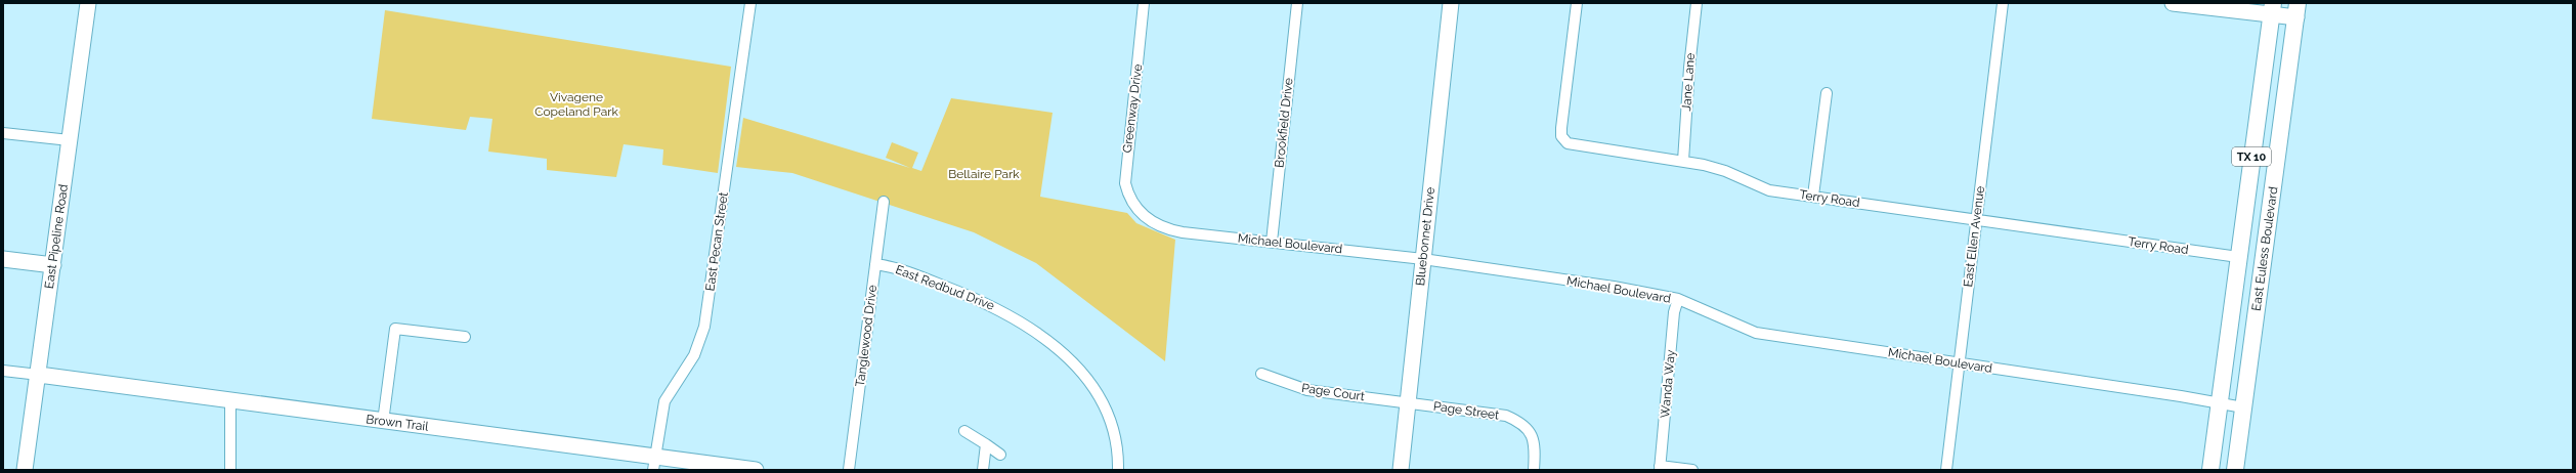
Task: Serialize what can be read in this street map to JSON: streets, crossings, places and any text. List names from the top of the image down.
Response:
{
  "streets": {
    "main road": [
      "TX 10",
      "East Pipeline Road",
      "Bluebonnet Drive",
      "East Euless Boulevard",
      "Brown Trail"
    ],
    "street": [
      "Jane Lane",
      "Greenway Drive",
      "Brookfield Drive",
      "Terry Road",
      "East Ellen Avenue",
      "East Pecan Street",
      "Michael Boulevard",
      "East Redbud Drive",
      "Tanglewood Drive",
      "Wanda Way",
      "Page Court",
      "Page Street"
    ]
  },
  "crossings": [
    ["Jane Lane", "Terry Road"],
    ["Greenway Drive", "Michael Boulevard"],
    ["Brookfield Drive", "Michael Boulevard"],
    ["Terry Road", "East Ellen Avenue"],
    ["Terry Road", "East Euless Boulevard"],
    ["East Pipeline Road", "Brown Trail"],
    ["Bluebonnet Drive", "Michael Boulevard"],
    ["Bluebonnet Drive", "Page Court"],
    ["Bluebonnet Drive", "Page Street"],
    ["East Ellen Avenue", "Michael Boulevard"],
    ["East Pecan Street", "Brown Trail"],
    ["Michael Boulevard", "East Euless Boulevard"],
    ["Michael Boulevard", "Wanda Way"],
    ["East Redbud Drive", "Tanglewood Drive"],
    ["Page Court", "Page Street"]
  ],
  "parks": ["Vivagene Copeland Park", "Bellaire Park"]
}
